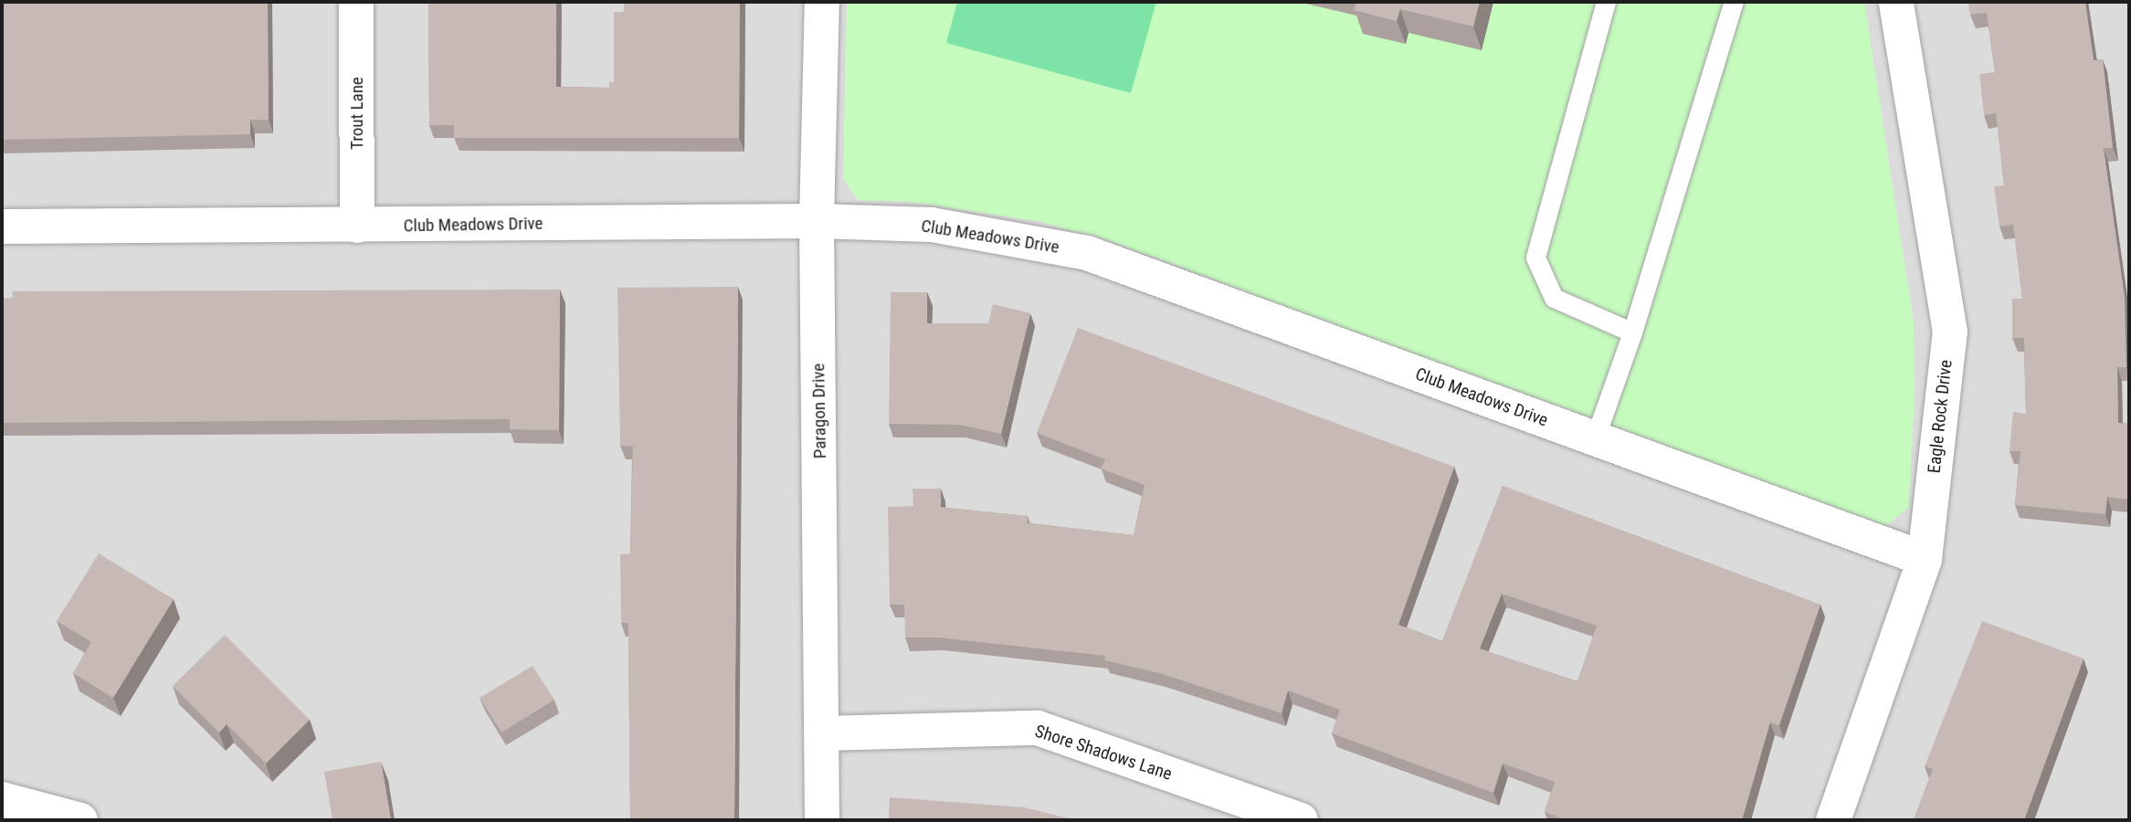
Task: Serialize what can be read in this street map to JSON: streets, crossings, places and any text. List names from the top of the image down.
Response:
{
  "streets": {
    "street": [
      "Trout Lane",
      "Club Meadows Drive",
      "Paragon Drive",
      "Eagle Rock Drive",
      "Shore Shadows Lane"
    ]
  },
  "crossings": [
    ["Trout Lane", "Club Meadows Drive"],
    ["Club Meadows Drive", "Paragon Drive"],
    ["Club Meadows Drive", "Eagle Rock Drive"],
    ["Paragon Drive", "Shore Shadows Lane"]
  ]
}
